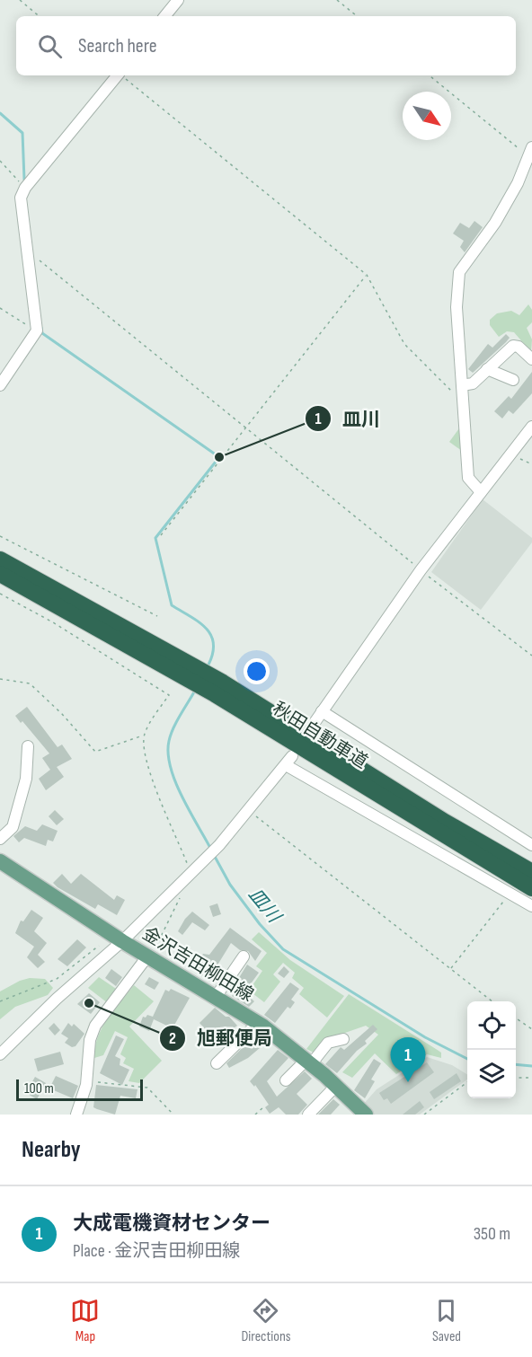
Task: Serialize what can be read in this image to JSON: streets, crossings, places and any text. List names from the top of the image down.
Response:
{
  "streets": {
    "highway": ["秋田自動車道"],
    "main road": ["金沢吉田柳田線"]
  },
  "water": ["皿川"],
  "places": ["皿川", "旭郵便局"],
  "scale_bar": "100 m",
  "north": "bottom right",
  "page": {
    "search": "Search here",
    "pins": "1",
    "scale": "100 m",
    "heading": "Nearby",
    "list": [
      {
        "mark": "1",
        "name": "大成電機資材センター",
        "note": "Place · 金沢吉田柳田線",
        "value": "350 m"
      }
    ],
    "nav": ["Map", "Directions", "Saved"]
  }
}
